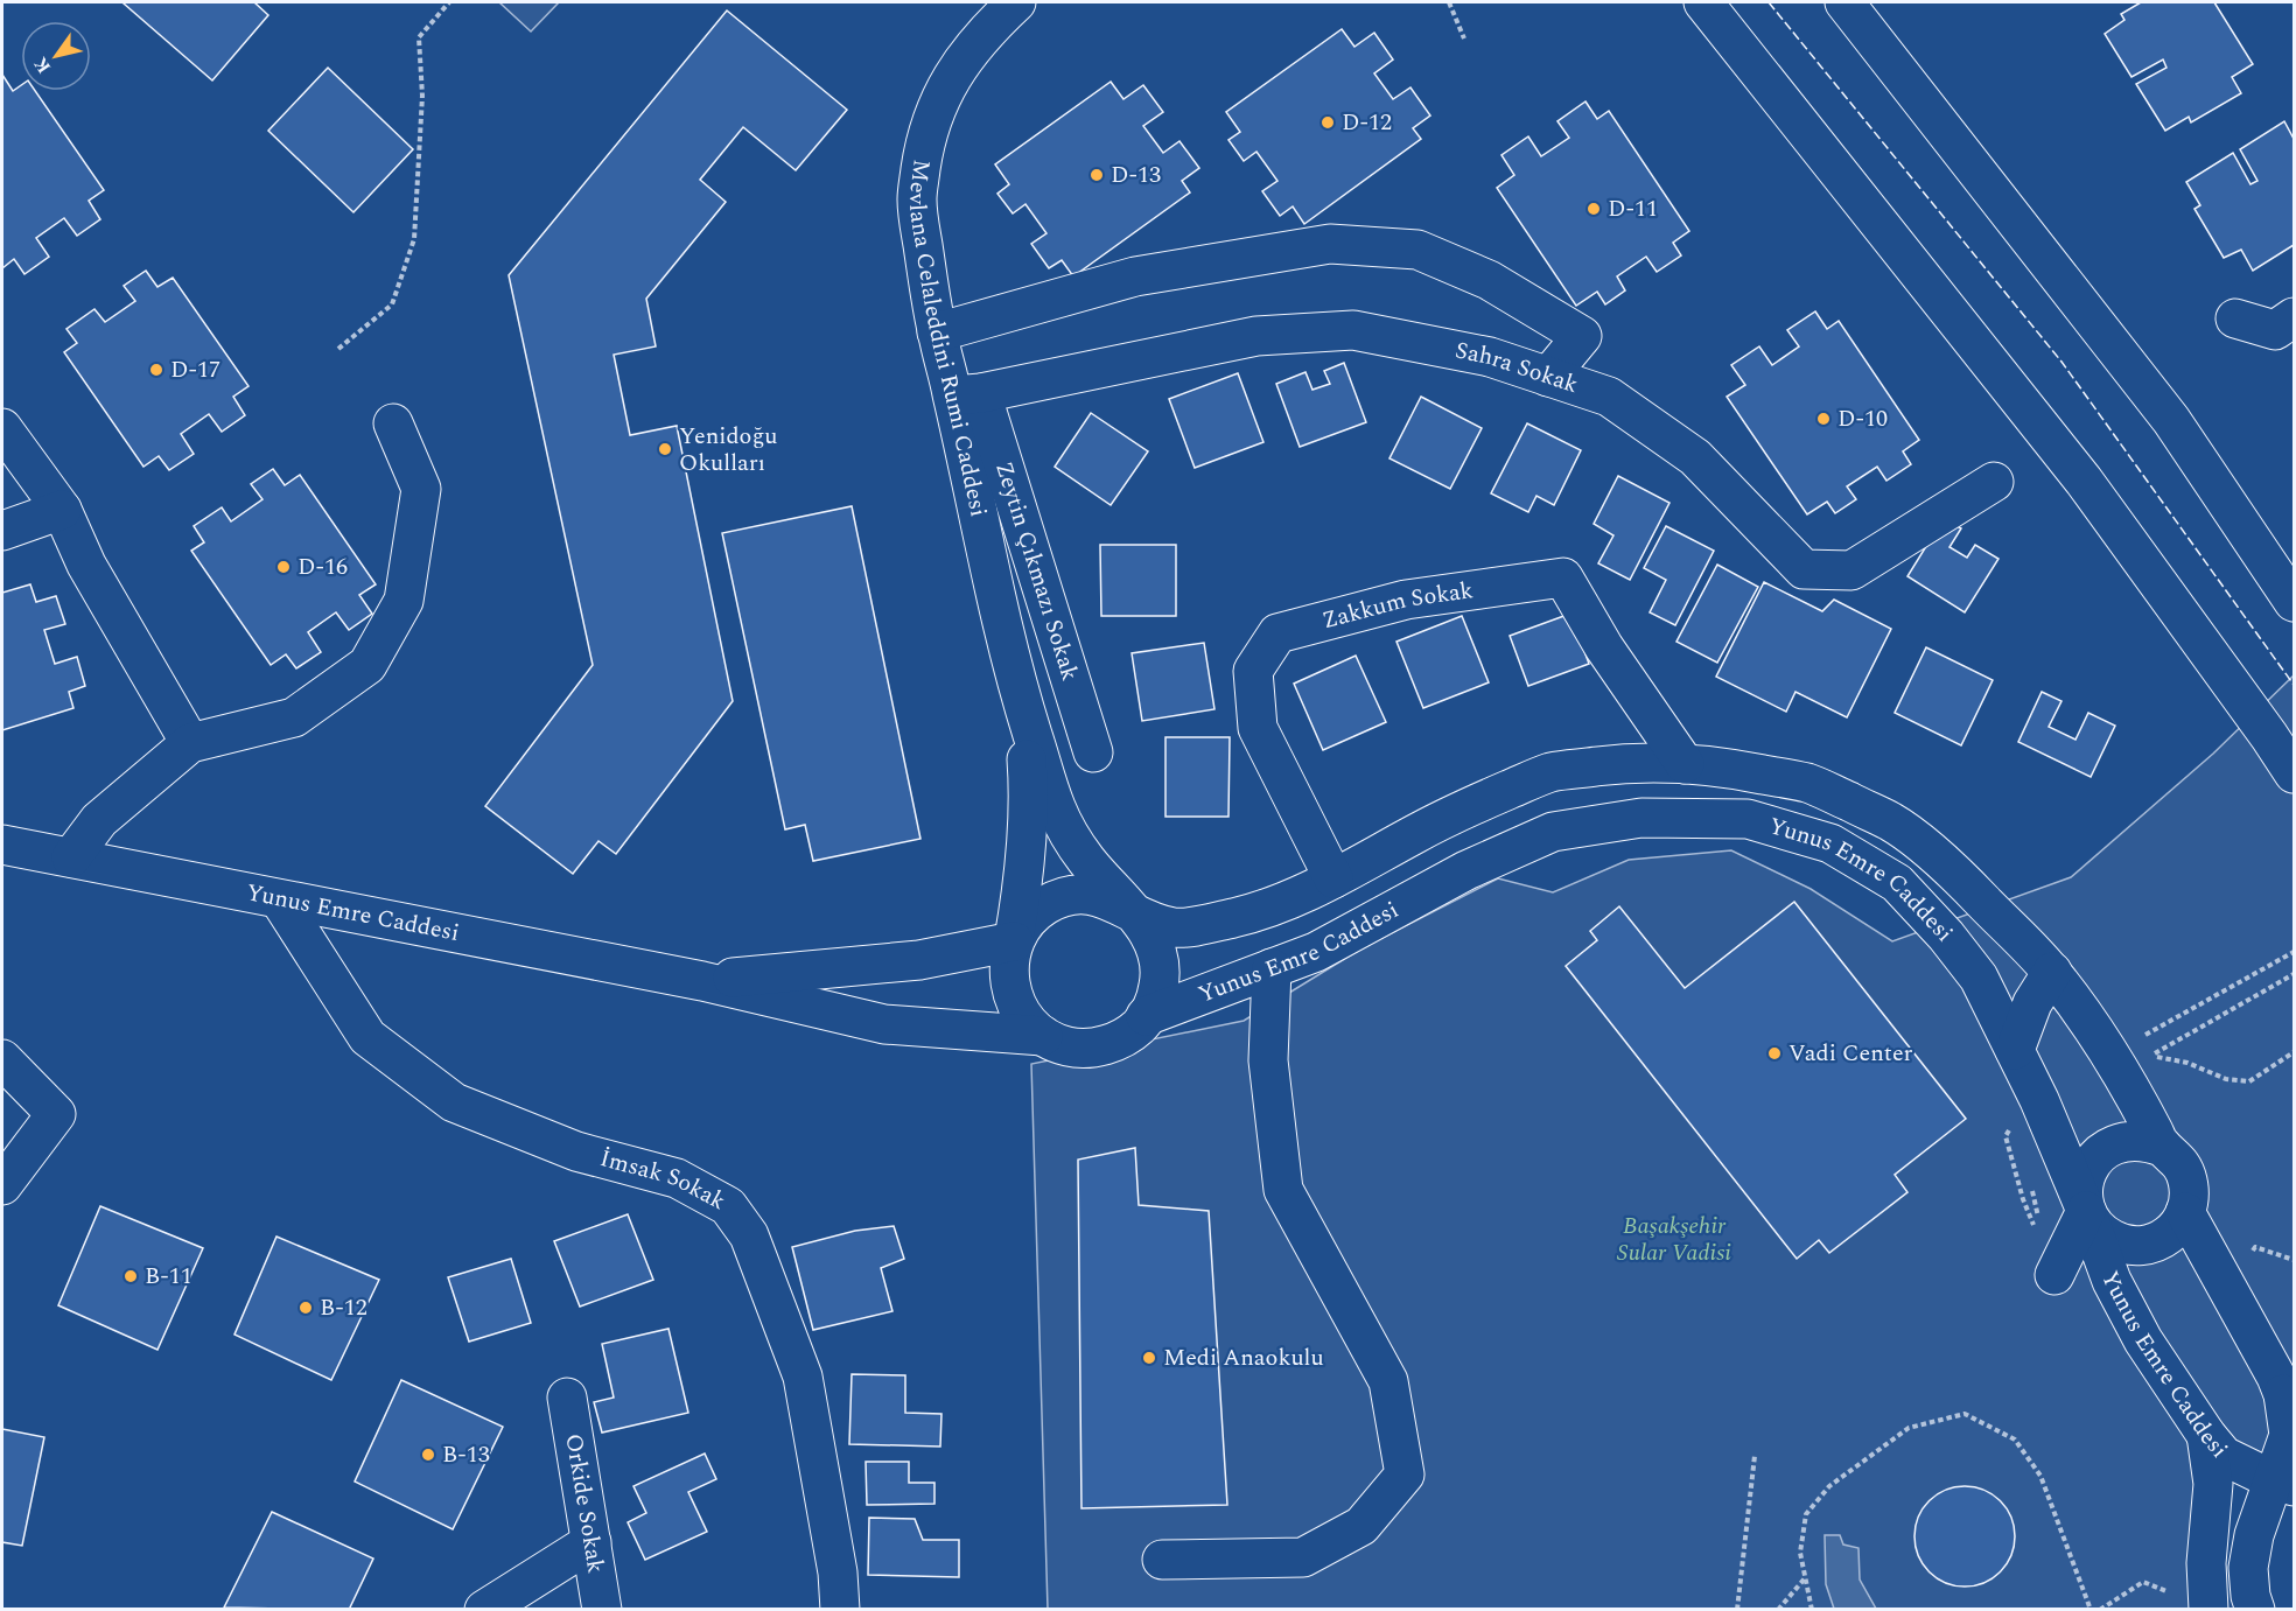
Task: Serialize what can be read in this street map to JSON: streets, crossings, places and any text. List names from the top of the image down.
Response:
{
  "streets": {
    "street": [
      "Mevlana Celaleddini Rumi Caddesi",
      "Sahra Sokak",
      "Zeytin Çıkmazı Sokak",
      "Zakkum Sokak",
      "Yunus Emre Caddesi",
      "İmsak Sokak",
      "Orkide Sokak"
    ]
  },
  "crossings": [
    ["Mevlana Celaleddini Rumi Caddesi", "Sahra Sokak"],
    ["Mevlana Celaleddini Rumi Caddesi", "Zeytin Çıkmazı Sokak"],
    ["Mevlana Celaleddini Rumi Caddesi", "Yunus Emre Caddesi"],
    ["Sahra Sokak", "Zeytin Çıkmazı Sokak"],
    ["Zakkum Sokak", "Yunus Emre Caddesi"],
    ["Yunus Emre Caddesi", "İmsak Sokak"]
  ],
  "parks": ["Başakşehir Sular Vadisi"],
  "places": [
    "D-12",
    "D-13",
    "D-11",
    "D-17",
    "D-10",
    "Yenidoğu Okulları",
    "D-16",
    "Vadi Center",
    "B-11",
    "B-12",
    "Medi Anaokulu",
    "B-13"
  ],
  "north": "bottom left"
}
